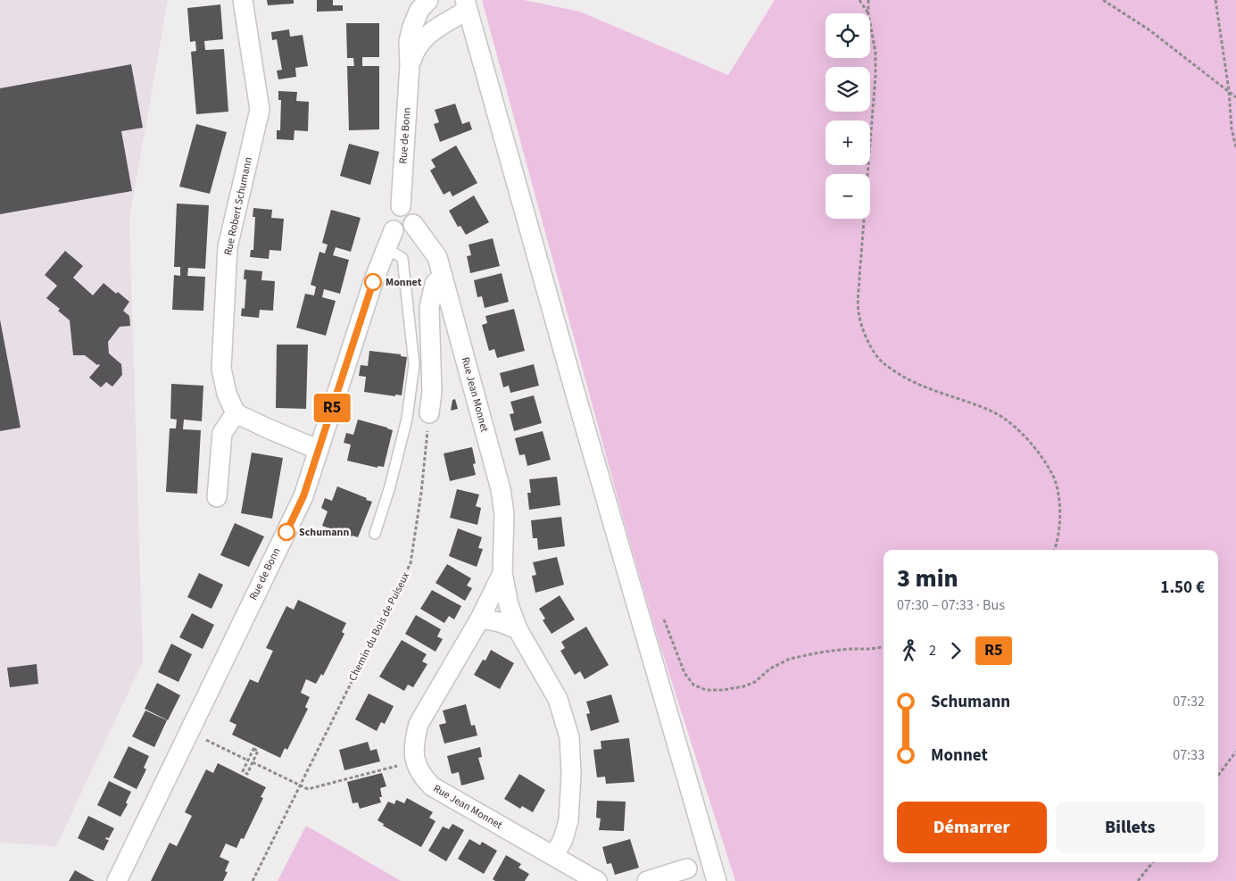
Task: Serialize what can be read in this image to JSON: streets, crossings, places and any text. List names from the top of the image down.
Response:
{
  "streets": {
    "street": ["Rue de Bonn", "Rue Robert Schumann", "Rue Jean Monnet"],
    "path": ["Chemin du Bois de Puiseux"]
  },
  "crossings": [
    ["Rue de Bonn", "Rue Jean Monnet"]
  ],
  "places": ["Monnet", "Schumann"],
  "lines": ["bus line R5"],
  "page": {
    "on_map": "R5",
    "map_buttons": ["+", "−"],
    "heading": ["3 min", "07:30 – 07:33 · Bus", "1.50 €"],
    "legs": ["2", "R5"],
    "list": [
      {
        "name": "Schumann",
        "value": "07:32"
      },
      {
        "name": "Monnet",
        "value": "07:33"
      }
    ],
    "buttons": ["Démarrer", "Billets"]
  }
}
